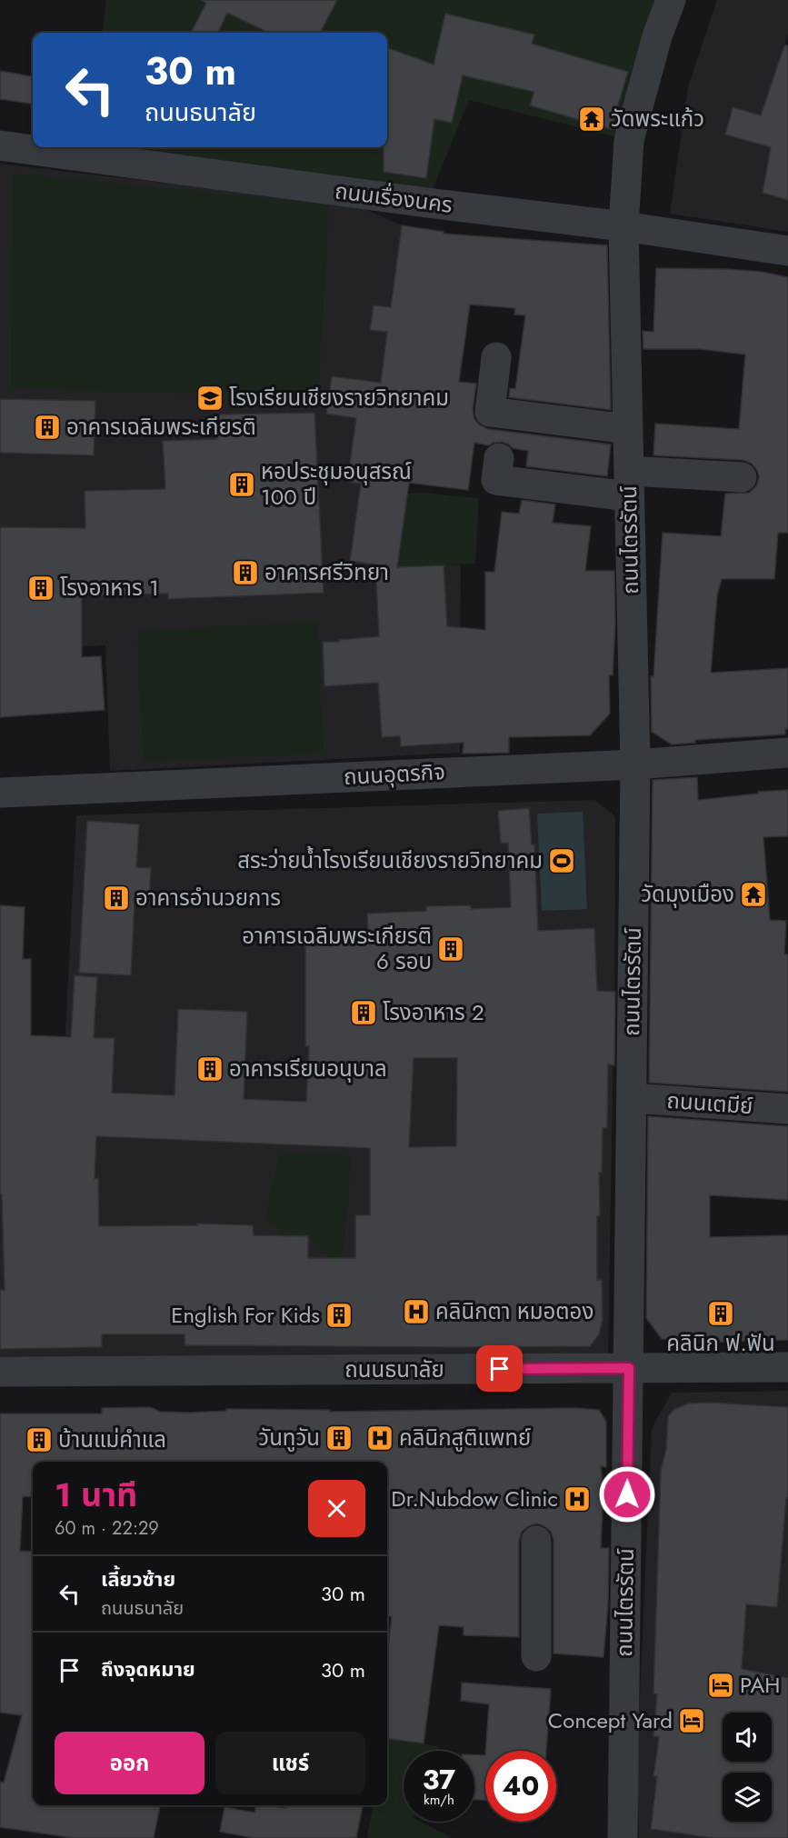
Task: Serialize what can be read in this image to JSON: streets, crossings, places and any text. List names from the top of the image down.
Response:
{
  "streets": {
    "street": [
      "ถนนเรื่องนคร",
      "ถนนไตรรัตน์",
      "ถนนอุตรกิจ",
      "ถนนเตมีย์",
      "ถนนธนาลัย"
    ]
  },
  "crossings": [
    ["ถนนเรื่องนคร", "ถนนไตรรัตน์"],
    ["ถนนไตรรัตน์", "ถนนอุตรกิจ"],
    ["ถนนไตรรัตน์", "ถนนเตมีย์"],
    ["ถนนไตรรัตน์", "ถนนธนาลัย"]
  ],
  "places": {
    "temple": ["วัดพระแก้ว", "วัดมุงเมือง"],
    "school or university": ["โรงเรียนเชียงรายวิทยาคม"],
    "building": [
      "อาคารเฉลิมพระเกียรติ",
      "หอประชุมอนุสรณ์ 100 ปี",
      "อาคารศรีวิทยา",
      "โรงอาหาร 1",
      "อาคารอำนวยการ",
      "อาคารเฉลิมพระเกียรติ 6 รอบ",
      "โรงอาหาร 2",
      "อาคารเรียนอนุบาล",
      "คลินิก ฟ.ฟัน",
      "English For Kids",
      "วันทูวัน",
      "บ้านแม่คำแล"
    ],
    "sports": ["สระว่ายน้ำโรงเรียนเชียงรายวิทยาคม"],
    "hospital": ["คลินิกตา หมอตอง", "คลินิกสูติแพทย์", "Dr.Nubdow Clinic"],
    "hotel": ["PAH", "Concept Yard"]
  },
  "page": {
    "turn": ["30 m", "ถนนธนาลัย"],
    "heading": ["1 นาที", "60 m · 22:29"],
    "list": [
      {
        "name": "เลี้ยวซ้าย",
        "note": "ถนนธนาลัย",
        "value": "30 m"
      },
      {
        "name": "ถึงจุดหมาย",
        "value": "30 m"
      }
    ],
    "buttons": ["ออก", "แชร์"],
    "speed": "37 km/h",
    "limit": "40"
  }
}
